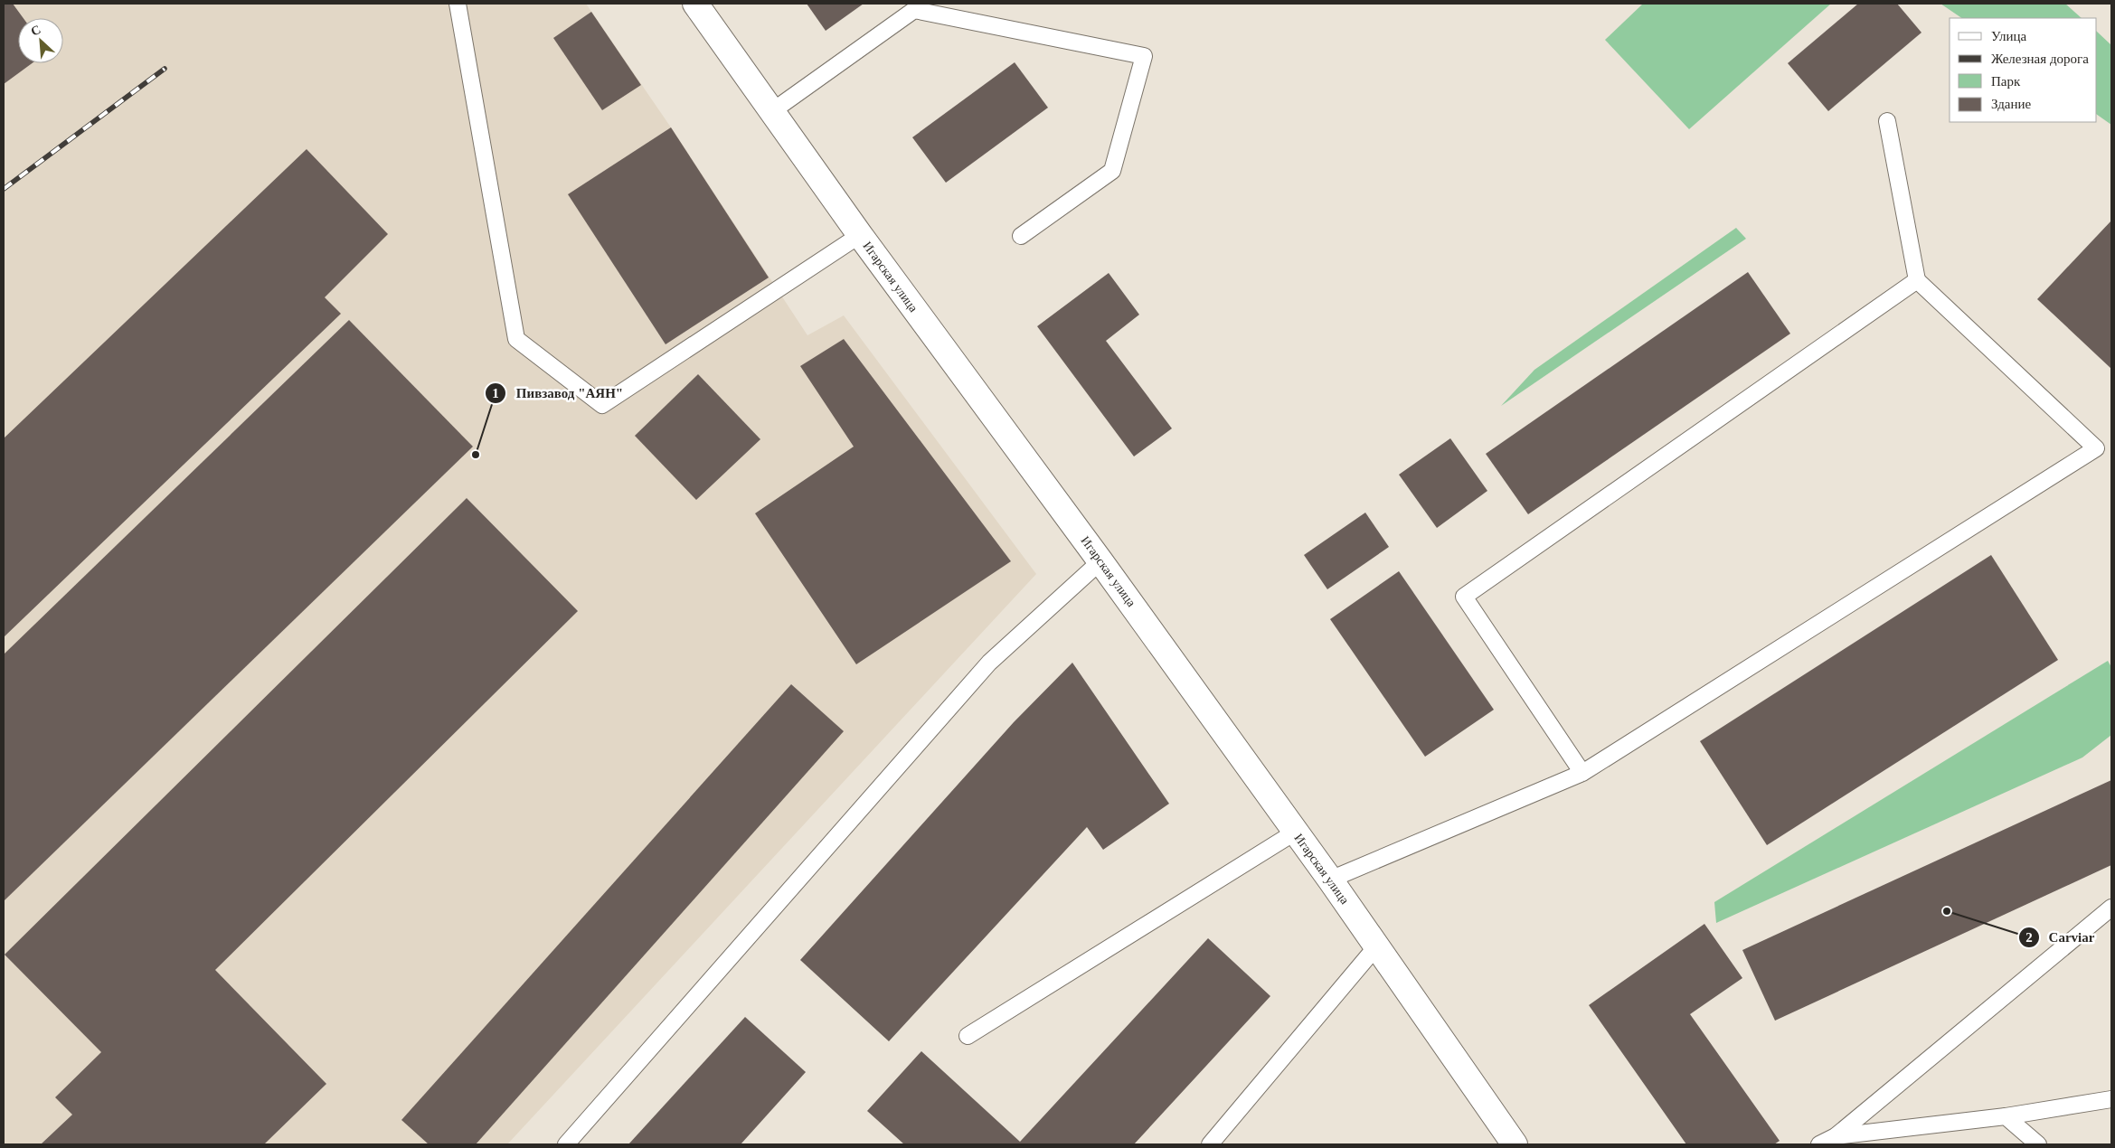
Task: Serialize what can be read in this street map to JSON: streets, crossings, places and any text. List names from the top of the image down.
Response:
{
  "streets": {
    "street": ["Игарская улица"]
  },
  "places": ["Пивзавод \"АЯН\"", "Carviar"],
  "legend": [
    "Улица",
    "Железная дорога",
    "Парк",
    "Здание"
  ],
  "north": "top left"
}
